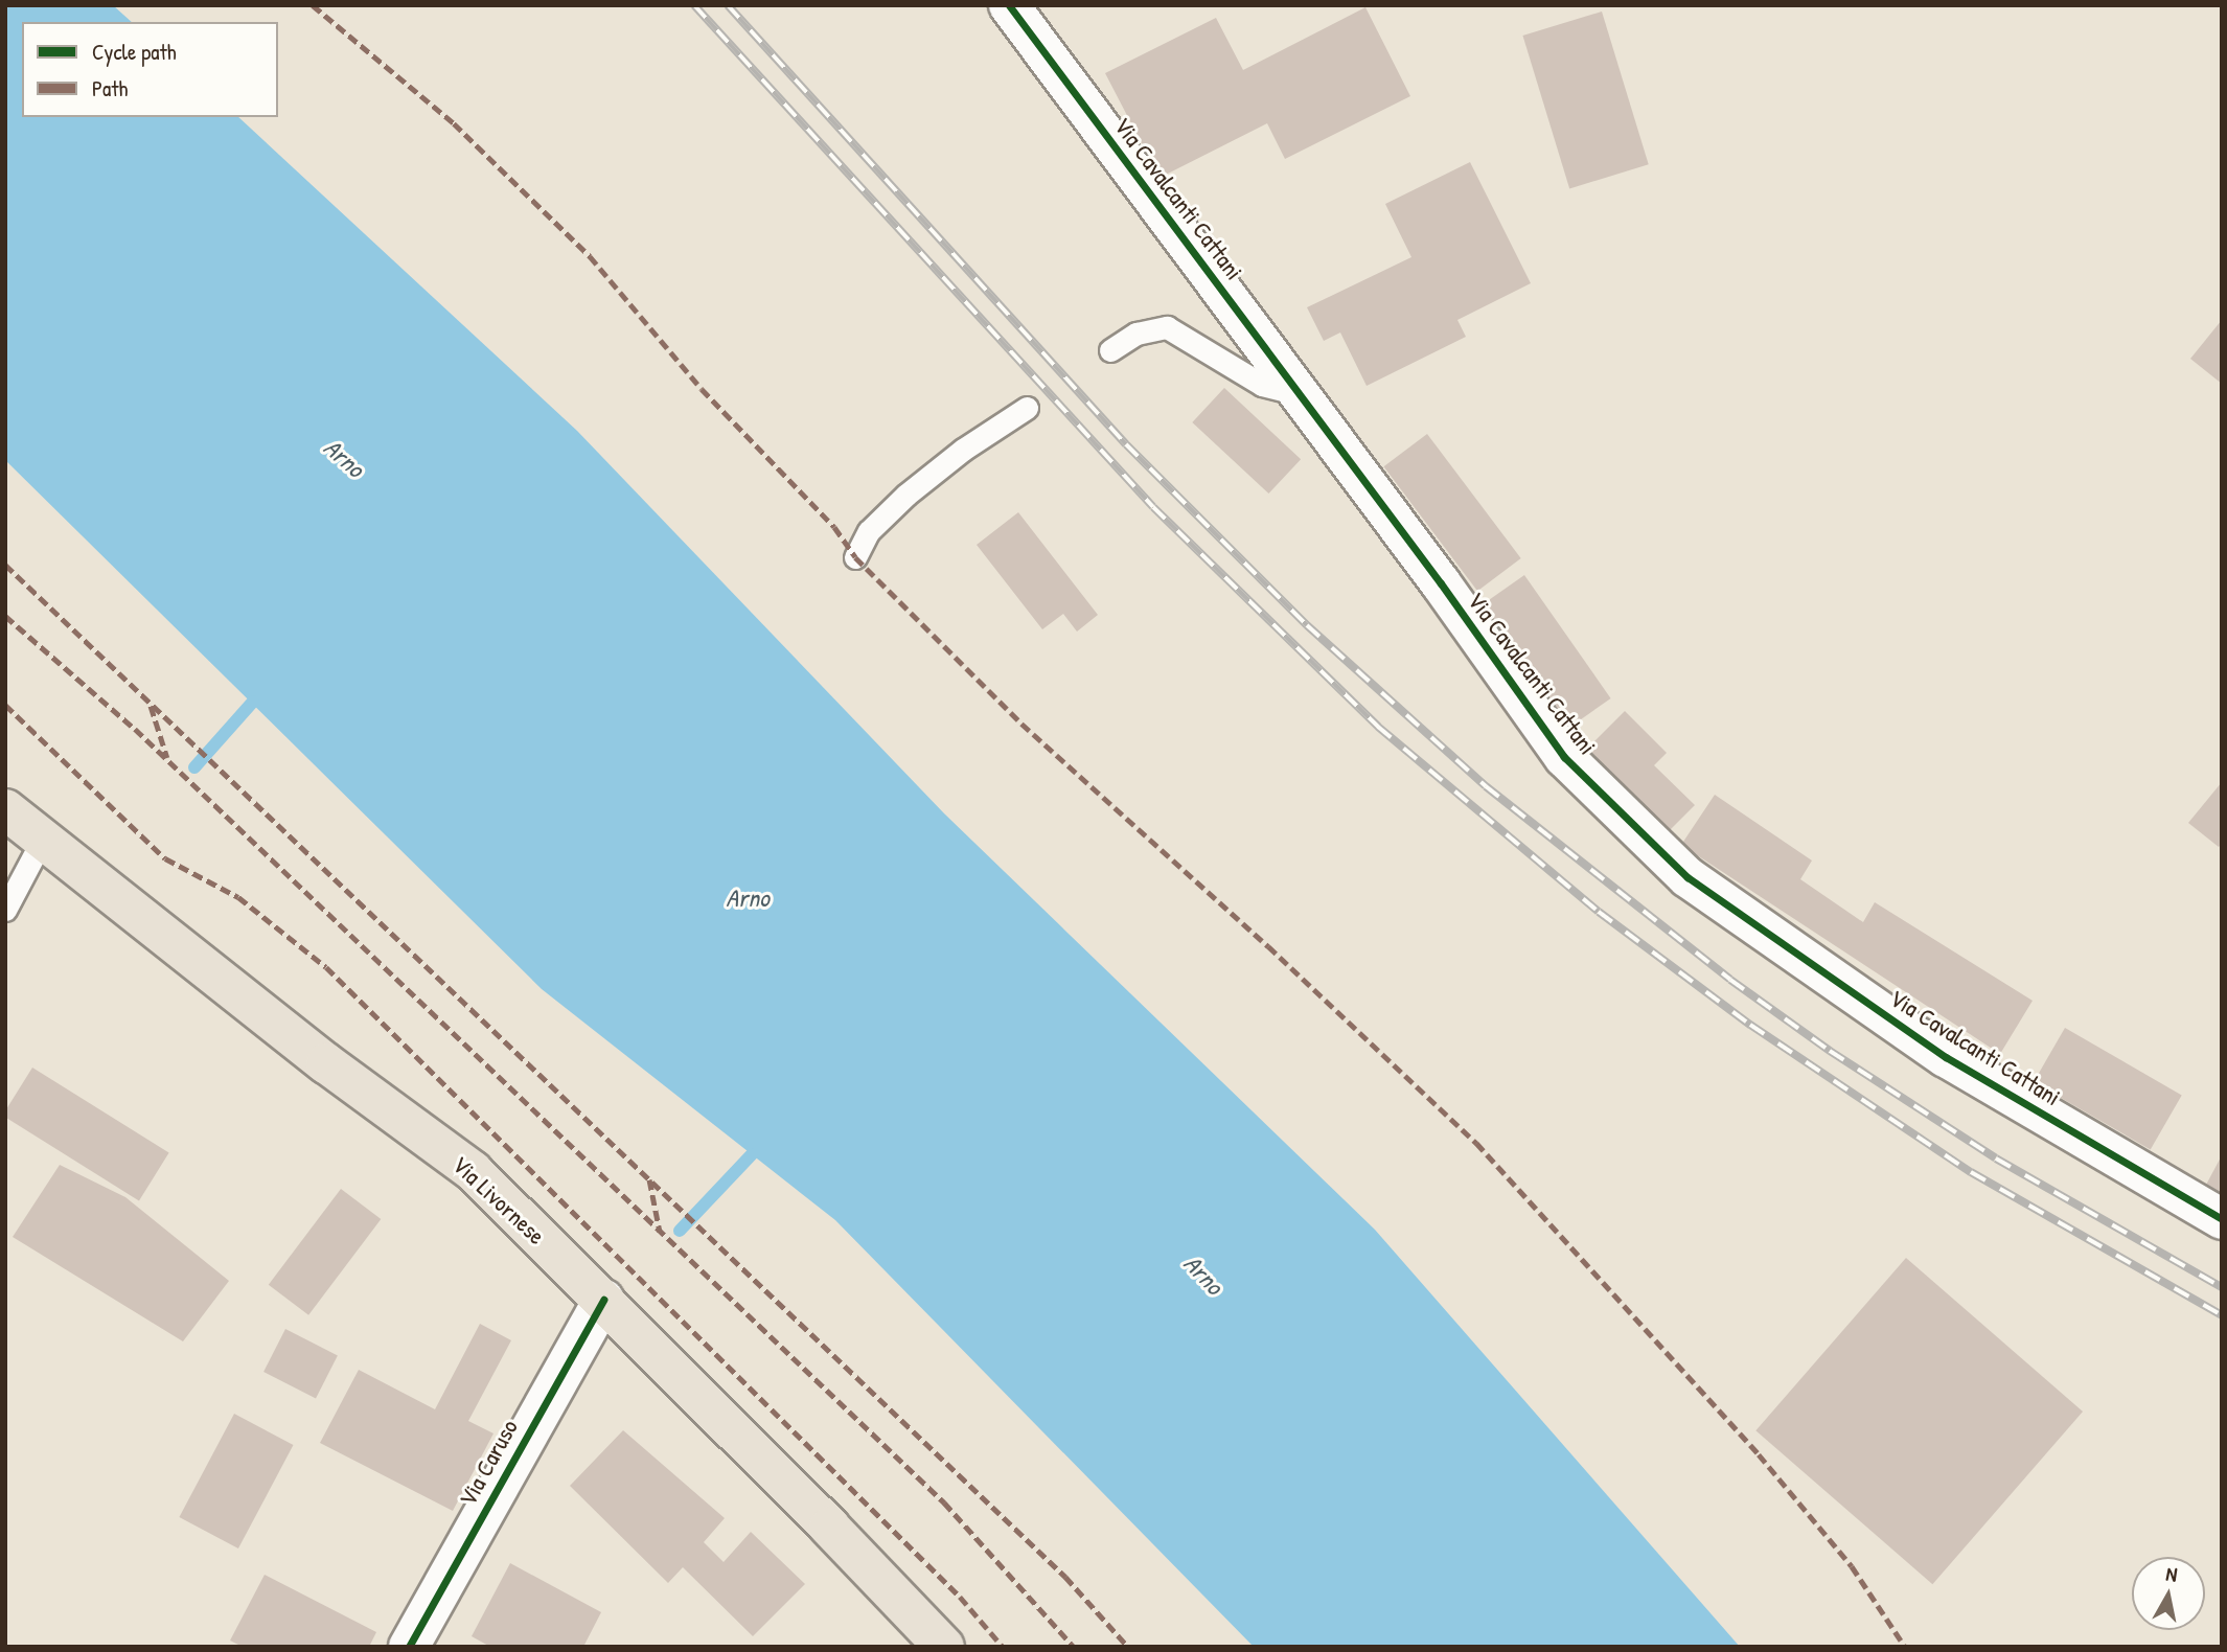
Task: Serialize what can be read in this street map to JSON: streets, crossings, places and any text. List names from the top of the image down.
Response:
{
  "streets": {
    "main road": ["Via Livornese"],
    "street": ["Via Cavalcanti Cattani", "Via Caruso"]
  },
  "crossings": [
    ["Via Livornese", "Via Caruso"]
  ],
  "water": ["Arno"],
  "legend": ["Cycle path", "Path"],
  "north": "top"
}
